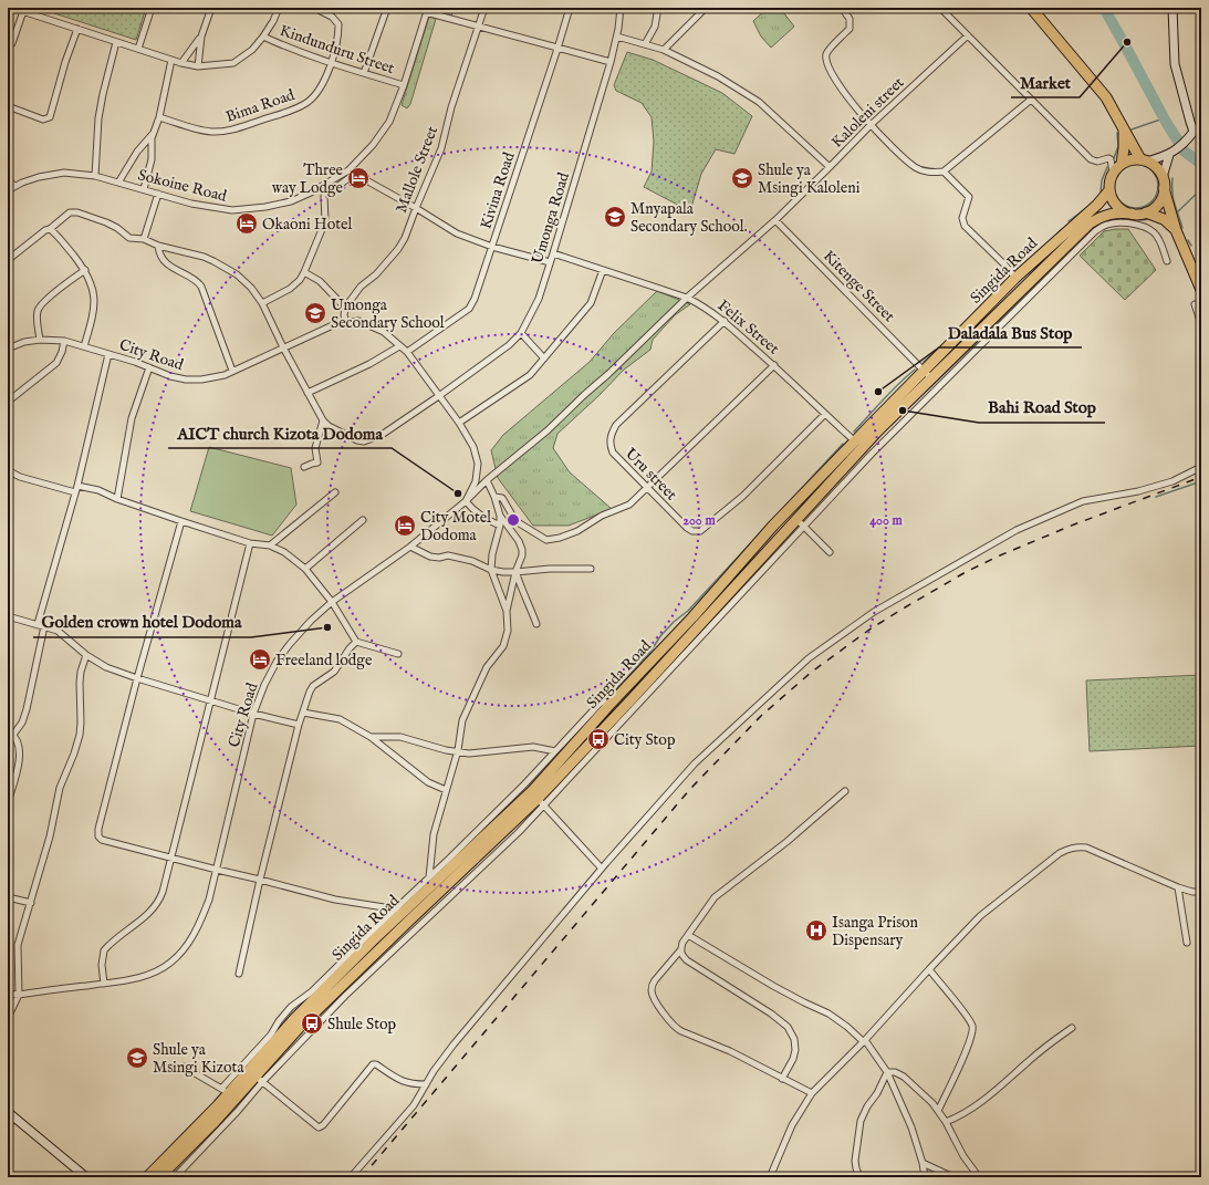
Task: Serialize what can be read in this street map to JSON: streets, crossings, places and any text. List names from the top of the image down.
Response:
{
  "streets": {
    "highway": ["Singida Road"],
    "street": [
      "Kindunduru Street",
      "Bima Road",
      "Kaloleni street",
      "Mallole Street",
      "Sokoine Road",
      "Kivina Road",
      "Umonga Road",
      "Kitenge Street",
      "Felix Street",
      "City Road",
      "Uru street"
    ]
  },
  "crossings": [
    ["Kindunduru Street", "Bima Road"],
    ["Kindunduru Street", "Sokoine Road"],
    ["Kaloleni street", "Kitenge Street"],
    ["Kaloleni street", "Felix Street"],
    ["Kaloleni street", "City Road"],
    ["Kivina Road", "City Road"],
    ["Umonga Road", "Felix Street"],
    ["Umonga Road", "City Road"],
    ["Singida Road", "Kitenge Street"],
    ["Singida Road", "Felix Street"],
    ["Felix Street", "Uru street"]
  ],
  "places": {
    "other": [
      "Market",
      "Daladala Bus Stop",
      "Bahi Road Stop",
      "AICT church Kizota Dodoma",
      "Golden crown hotel Dodoma"
    ],
    "hotel": [
      "Three way Lodge",
      "Okaoni Hotel",
      "City Motel Dodoma",
      "Freeland lodge"
    ],
    "school or university": [
      "Shule ya Msingi Kaloleni",
      "Mnyapala Secondary School.",
      "Umonga Secondary School",
      "Shule ya Msingi Kizota"
    ],
    "bus stop": ["City Stop", "Shule Stop"],
    "hospital": ["Isanga Prison Dispensary"]
  },
  "rings": ["200 m", "400 m"]
}
